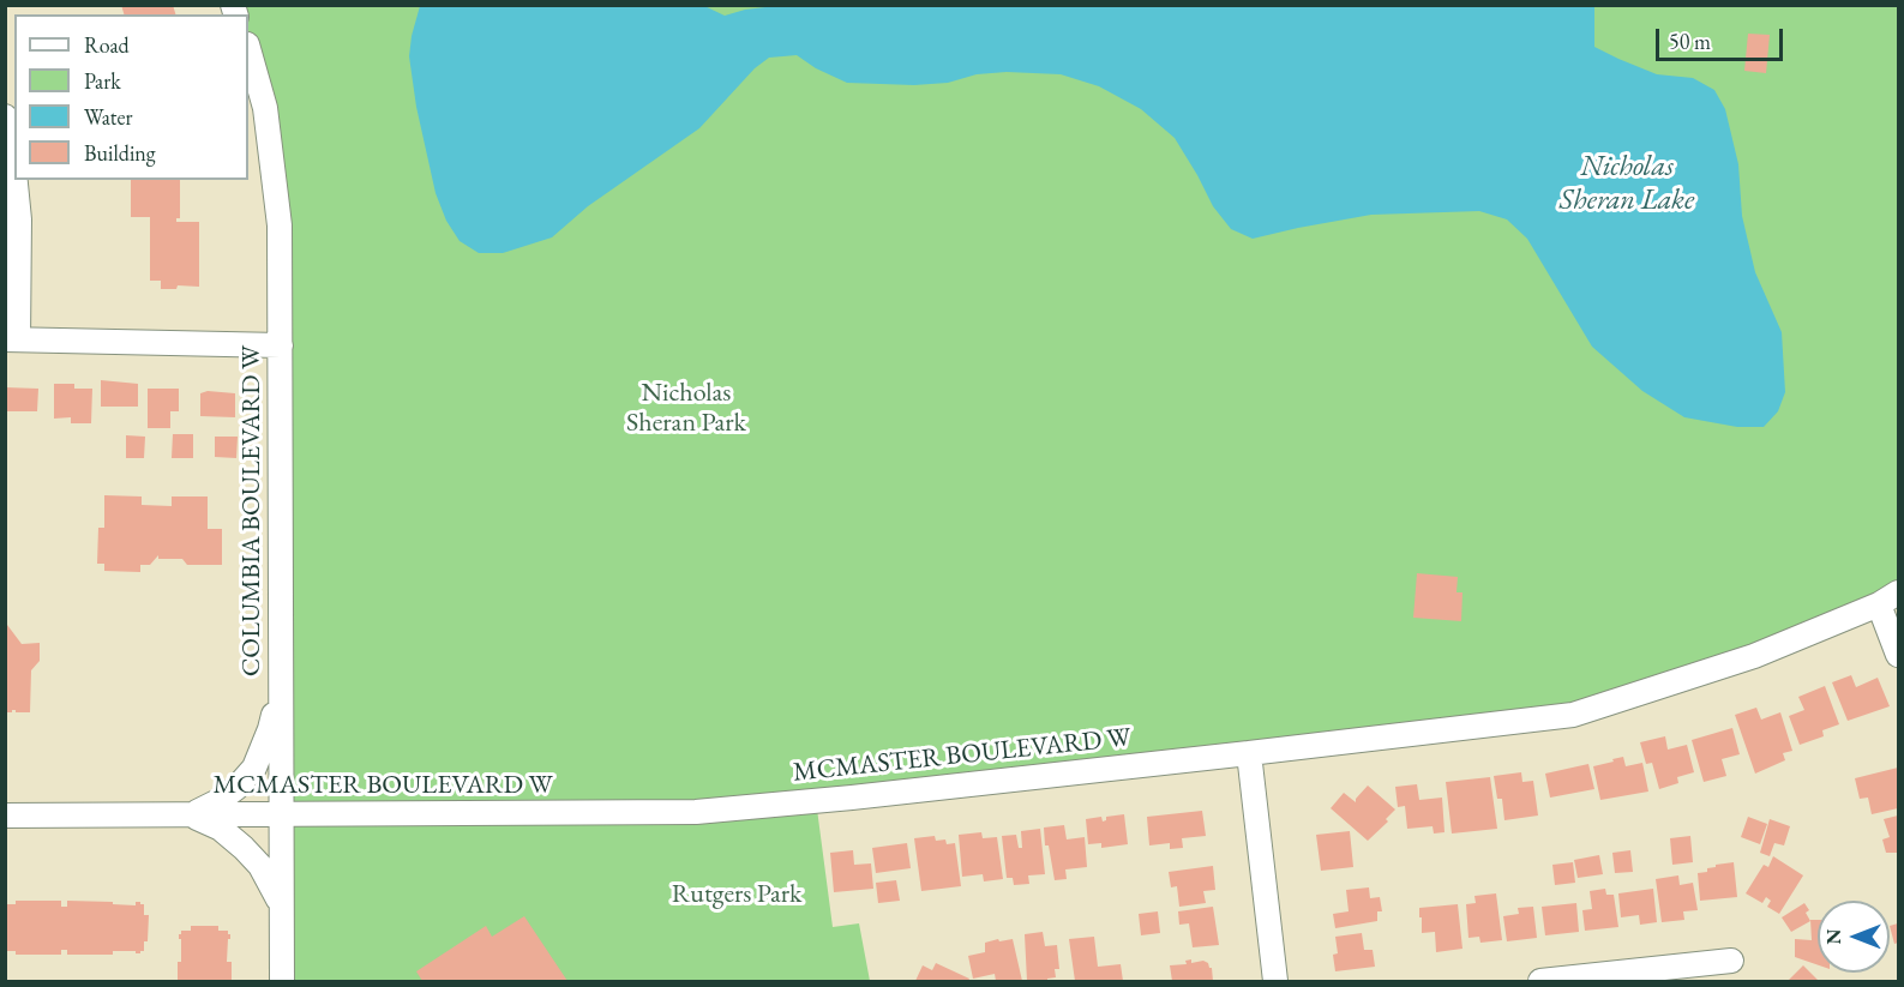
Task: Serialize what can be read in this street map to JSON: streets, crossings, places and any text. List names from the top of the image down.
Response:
{
  "streets": {
    "street": ["COLUMBIA BOULEVARD W", "MCMASTER BOULEVARD W"]
  },
  "crossings": [
    ["COLUMBIA BOULEVARD W", "MCMASTER BOULEVARD W"]
  ],
  "water": ["Nicholas Sheran Lake"],
  "parks": ["Nicholas Sheran Park", "Rutgers Park"],
  "legend": [
    "Road",
    "Park",
    "Water",
    "Building"
  ],
  "scale_bar": "50 m",
  "north": "left"
}
